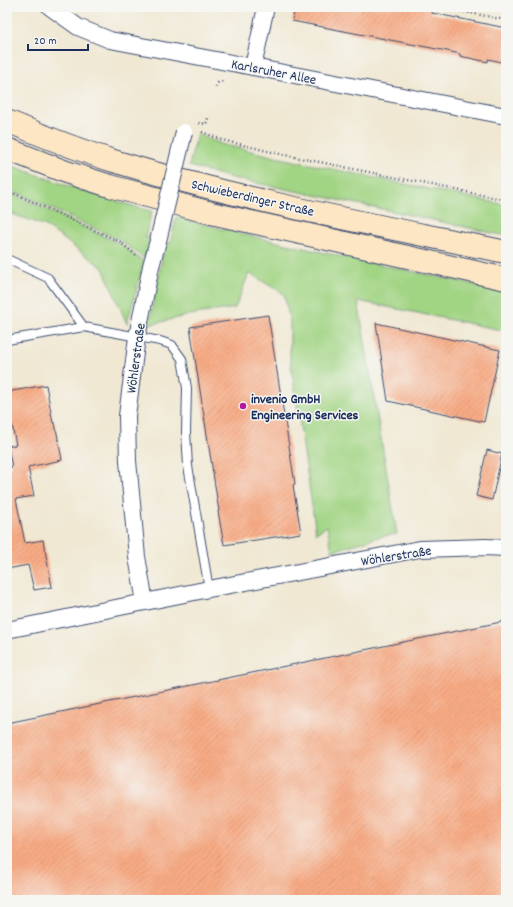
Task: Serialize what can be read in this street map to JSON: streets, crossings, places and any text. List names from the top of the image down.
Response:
{
  "streets": {
    "main road": ["Schwieberdinger Straße"],
    "street": ["Karlsruher Allee", "Wöhlerstraße"]
  },
  "places": ["invenio GmbH Engineering Services"],
  "scale_bar": "20 m"
}
